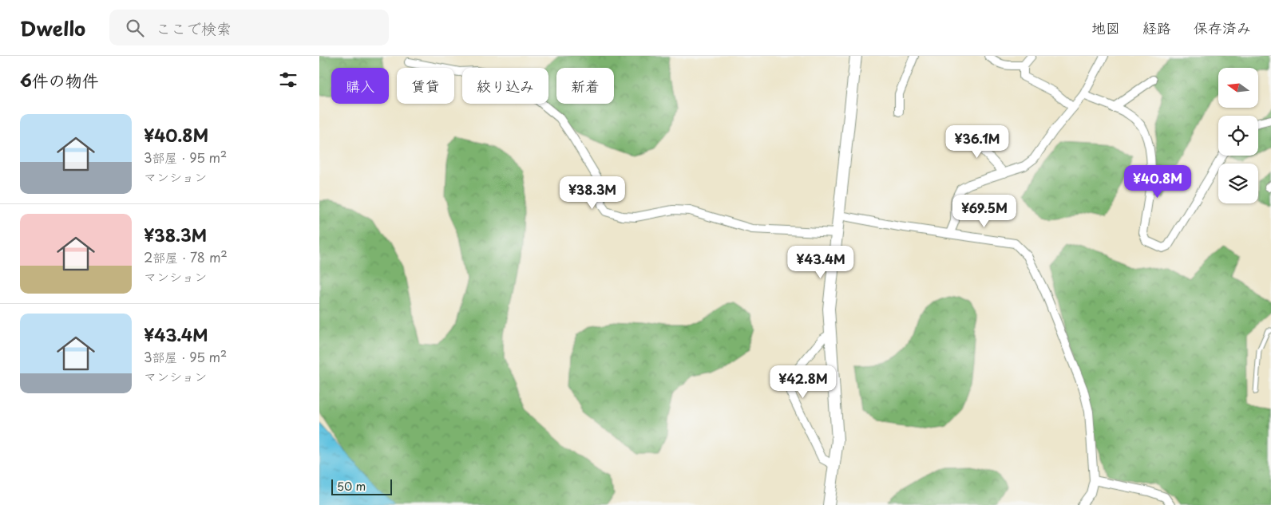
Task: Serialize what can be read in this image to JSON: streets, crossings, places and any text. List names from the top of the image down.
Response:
{
  "scale_bar": "50 m",
  "north": "left",
  "page": {
    "header": "Dwello",
    "search": "ここで検索",
    "nav": ["地図", "経路", "保存済み"],
    "heading": "6件の物件",
    "chip": [
      "購入",
      "賃貸",
      "絞り込み",
      "新着"
    ],
    "list": [
      {
        "name": "¥40.8M",
        "note": "3部屋 · 95 m² · マンション"
      },
      {
        "name": "¥38.3M",
        "note": "2部屋 · 78 m² · マンション"
      },
      {
        "name": "¥43.4M",
        "note": "3部屋 · 95 m² · マンション"
      }
    ],
    "price": [
      "¥36.1M",
      "¥40.8M",
      "¥38.3M",
      "¥69.5M",
      "¥43.4M",
      "¥42.8M"
    ],
    "scale": "50 m"
  }
}
